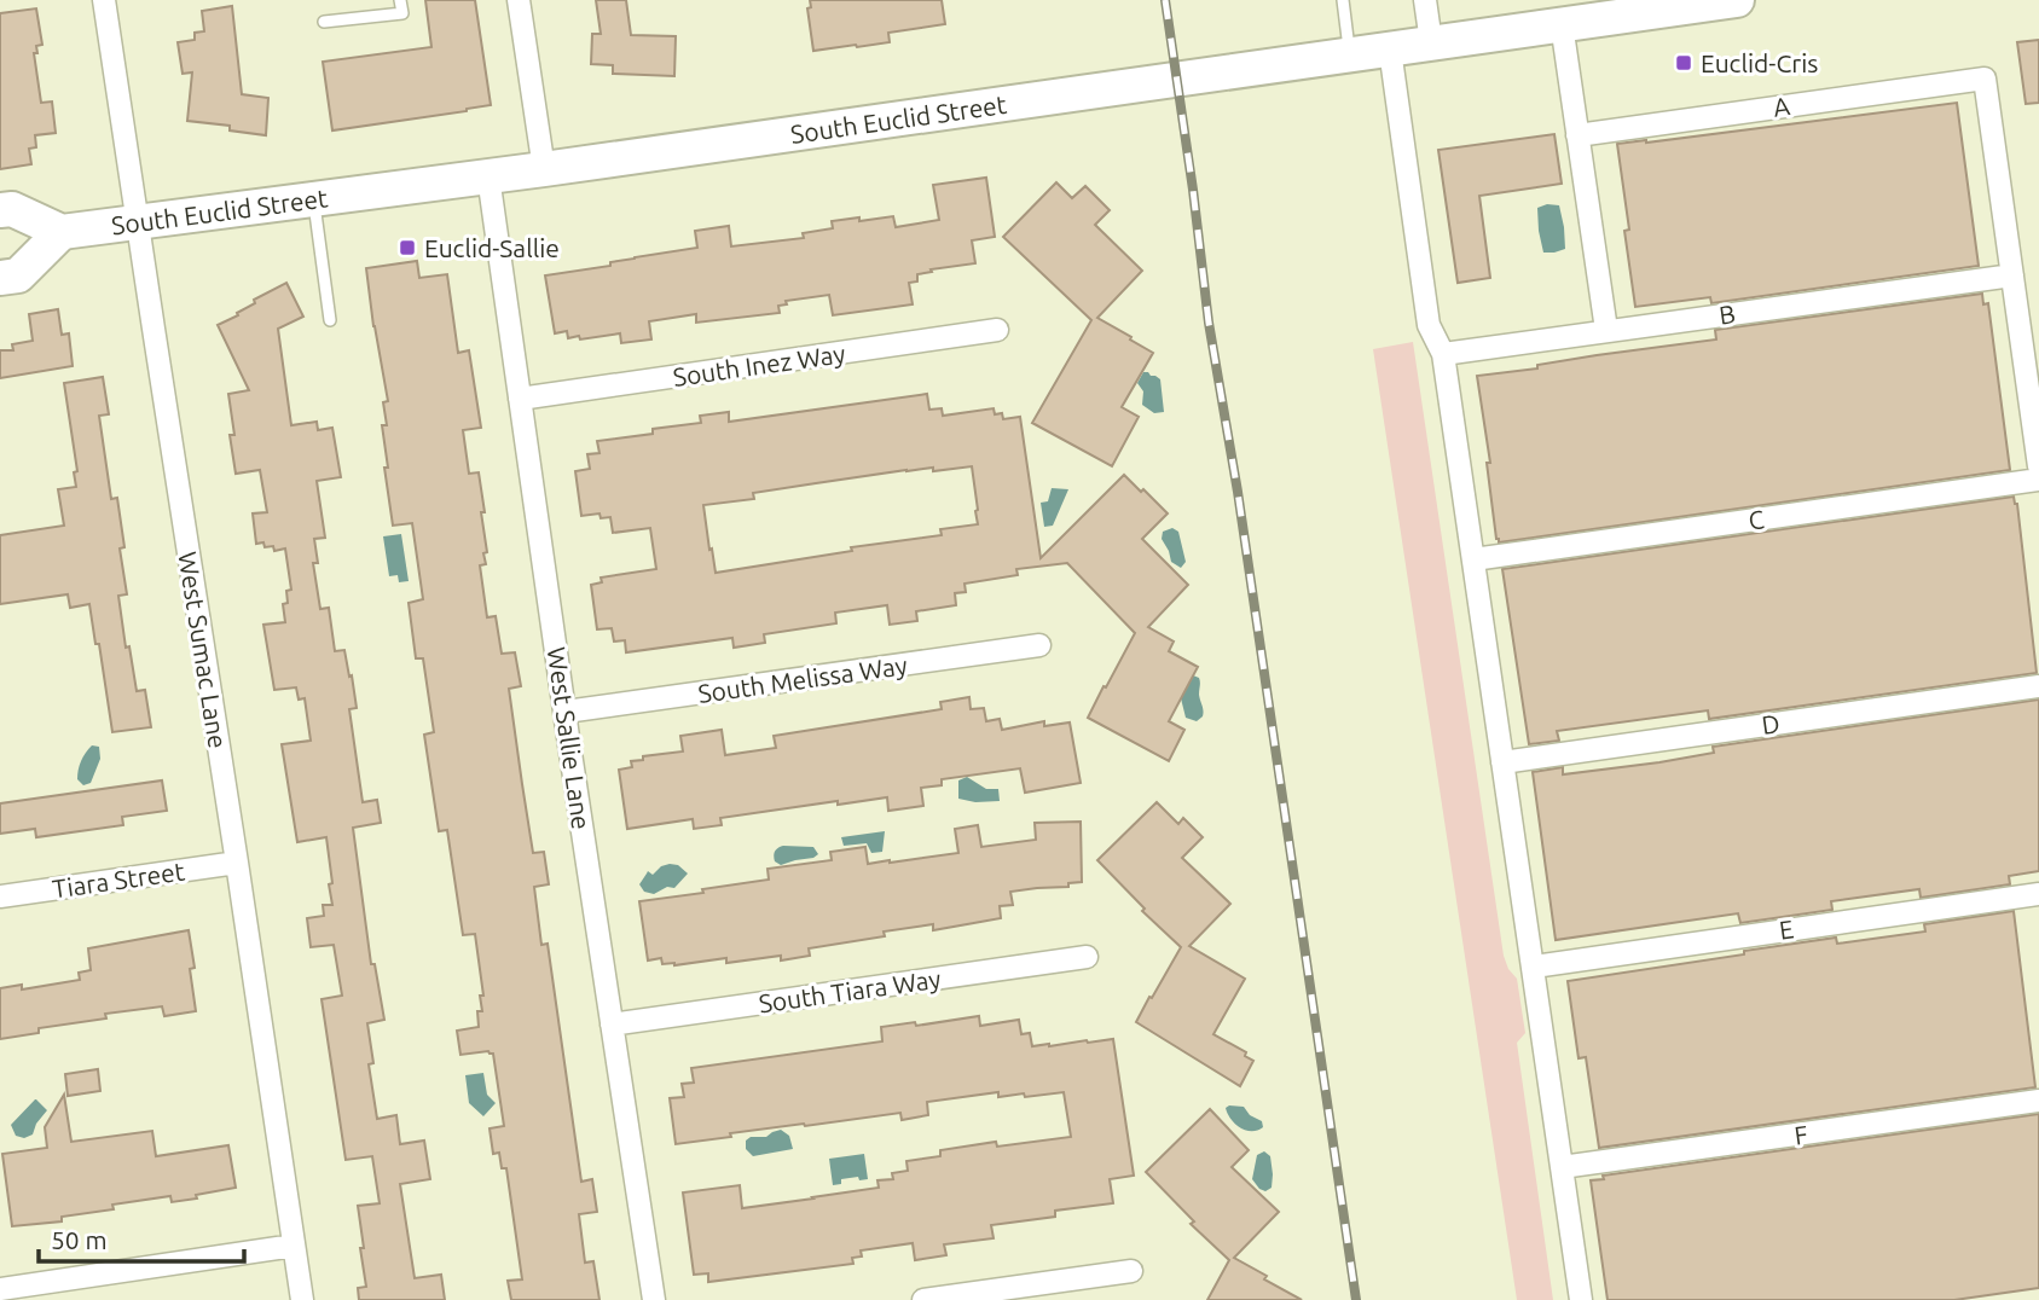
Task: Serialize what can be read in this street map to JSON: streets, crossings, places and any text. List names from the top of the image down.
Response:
{
  "streets": {
    "main road": ["South Euclid Street"],
    "street": [
      "A",
      "B",
      "South Inez Way",
      "C",
      "West Sumac Lane",
      "South Melissa Way",
      "D",
      "West Sallie Lane",
      "Tiara Street",
      "E",
      "South Tiara Way",
      "F"
    ]
  },
  "crossings": [
    ["A", "B"],
    ["South Euclid Street", "West Sumac Lane"],
    ["South Euclid Street", "West Sallie Lane"],
    ["South Inez Way", "West Sallie Lane"],
    ["West Sumac Lane", "Tiara Street"],
    ["South Melissa Way", "West Sallie Lane"],
    ["West Sallie Lane", "South Tiara Way"]
  ],
  "places": {
    "transit": ["Euclid-Cris", "Euclid-Sallie"]
  },
  "scale_bar": "50 m"
}
